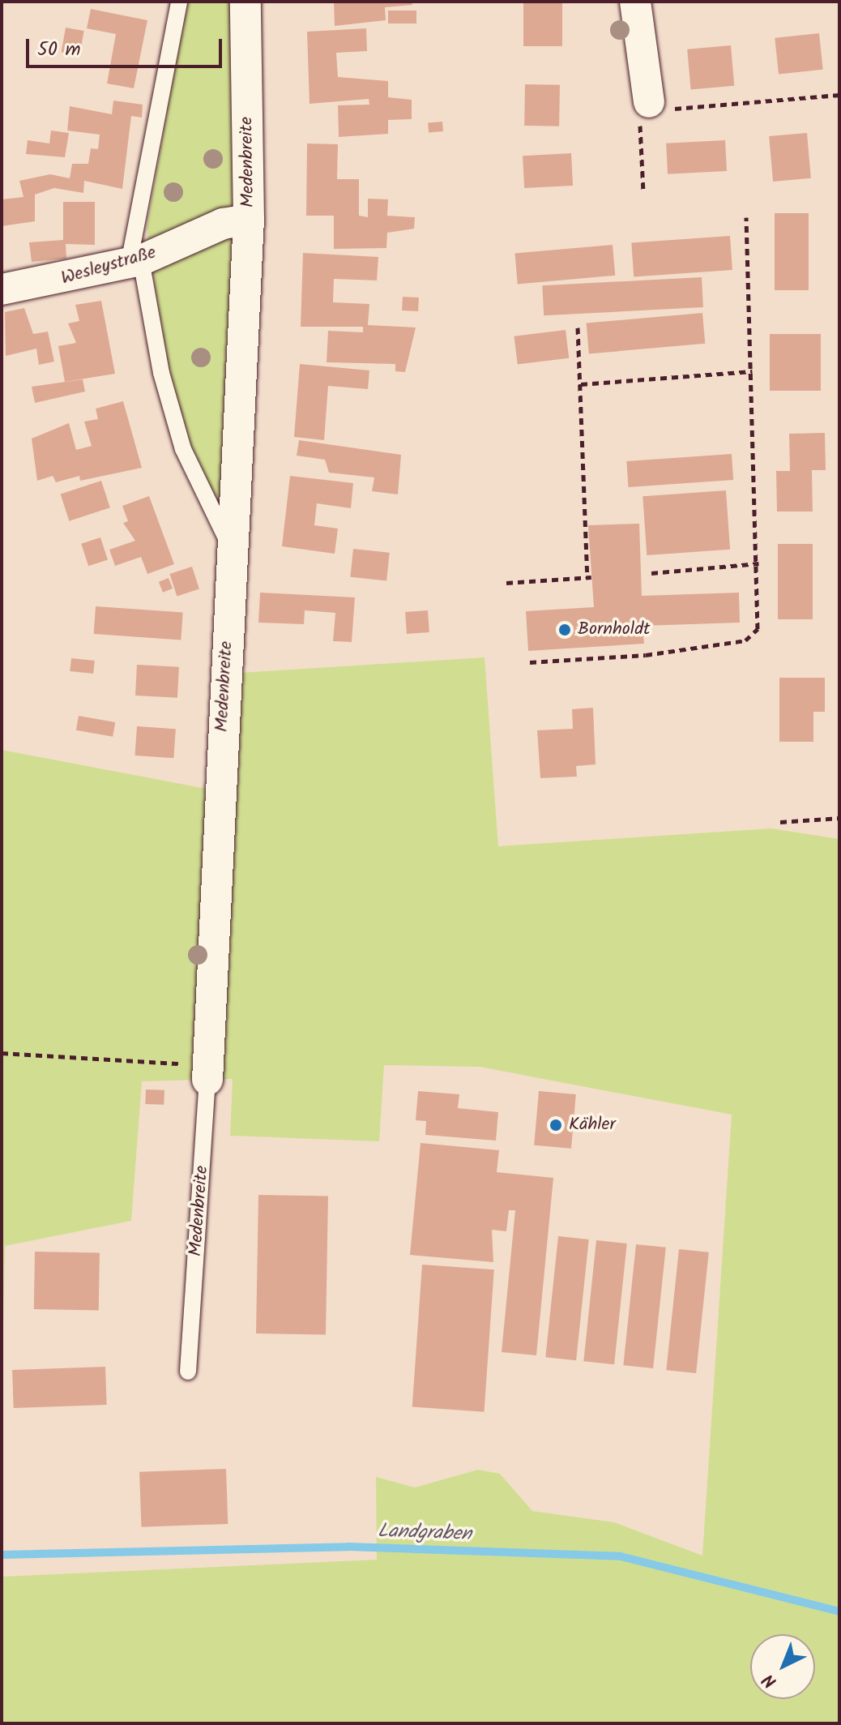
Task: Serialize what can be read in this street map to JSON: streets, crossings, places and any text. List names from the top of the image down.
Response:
{
  "streets": {
    "street": ["Medenbreite", "Wesleystraße"]
  },
  "crossings": [
    ["Medenbreite", "Wesleystraße"]
  ],
  "water": ["Landgraben"],
  "places": ["Bornholdt", "Kähler"],
  "scale_bar": "50 m",
  "north": "bottom left"
}
